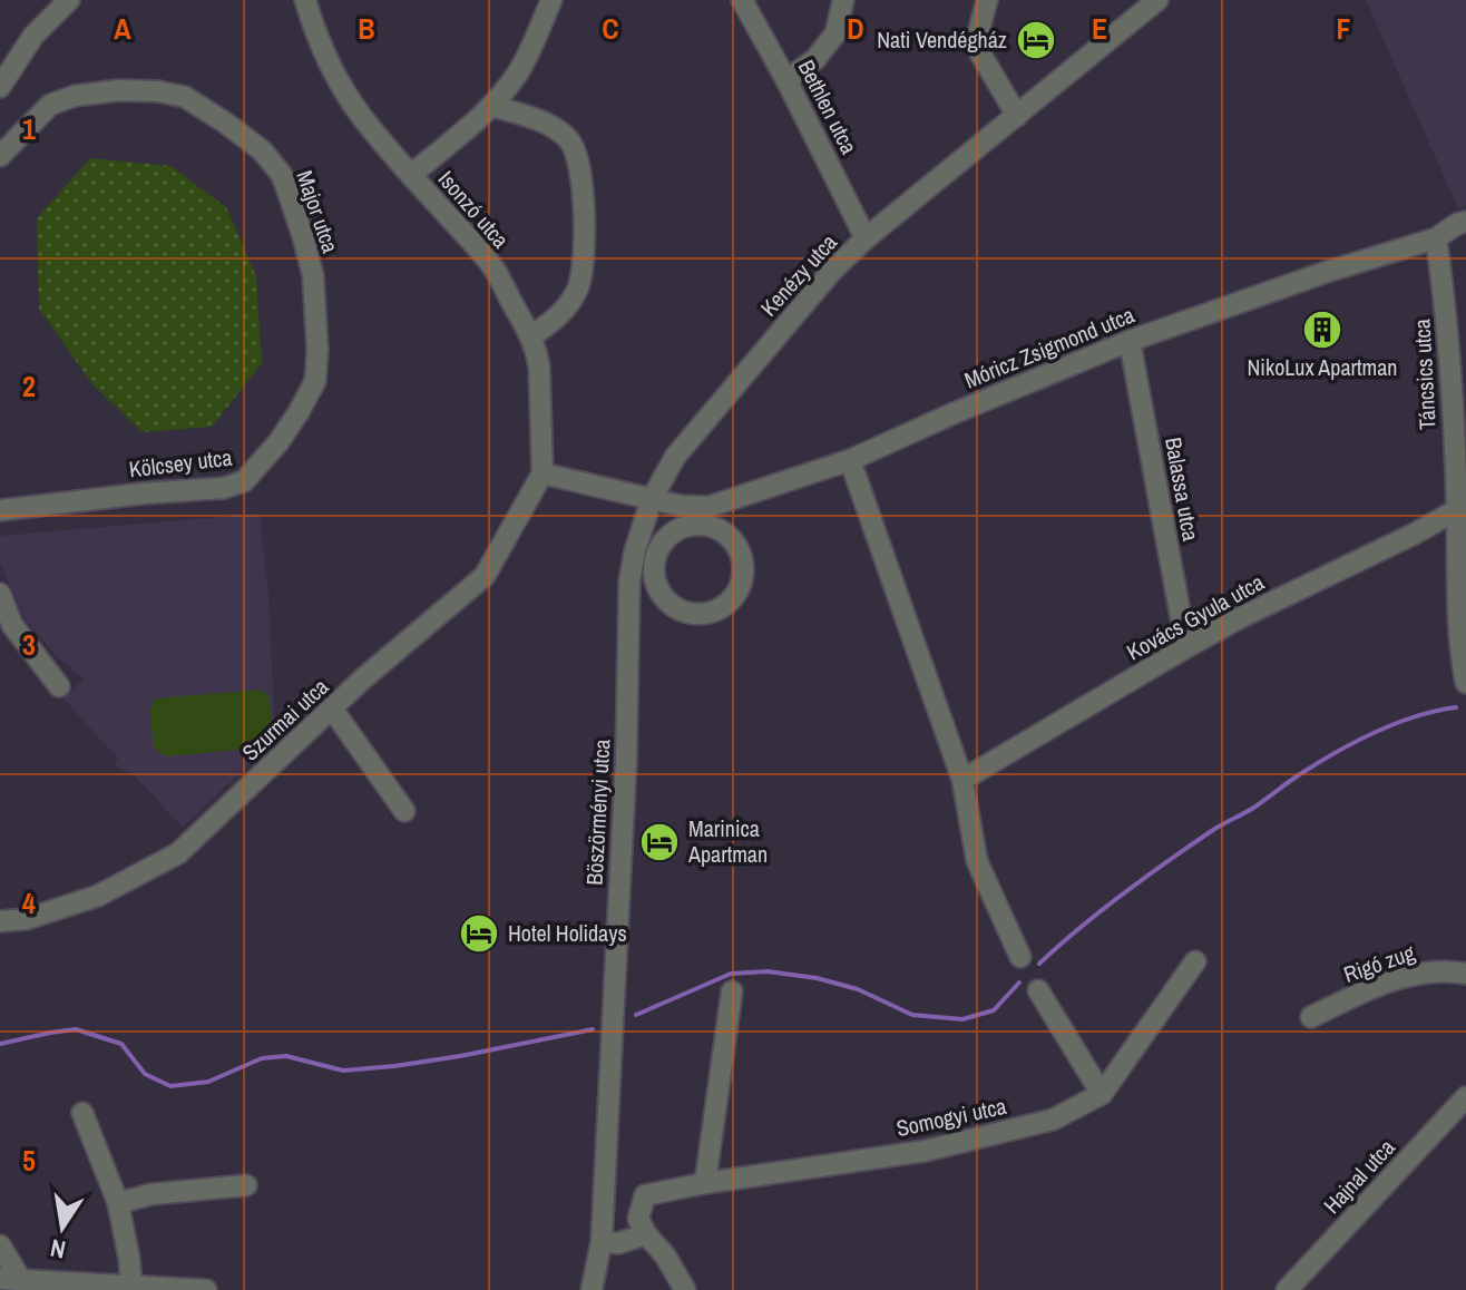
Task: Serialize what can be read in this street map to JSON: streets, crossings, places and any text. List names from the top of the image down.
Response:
{
  "streets": {
    "street": [
      "Bethlen utca",
      "Isonzó utca",
      "Major utca",
      "Kenézy utca",
      "Móricz Zsigmond utca",
      "Táncsics utca",
      "Kölcsey utca",
      "Balassa utca",
      "Kovács Gyula utca",
      "Szurmai utca",
      "Böszörményi utca",
      "Rigó zug",
      "Somogyi utca",
      "Hajnal utca"
    ]
  },
  "crossings": [
    ["Bethlen utca", "Kenézy utca"],
    ["Isonzó utca", "Móricz Zsigmond utca"],
    ["Isonzó utca", "Szurmai utca"],
    ["Major utca", "Kölcsey utca"],
    ["Kenézy utca", "Móricz Zsigmond utca"],
    ["Kenézy utca", "Böszörményi utca"],
    ["Móricz Zsigmond utca", "Táncsics utca"],
    ["Móricz Zsigmond utca", "Balassa utca"],
    ["Móricz Zsigmond utca", "Szurmai utca"],
    ["Móricz Zsigmond utca", "Böszörményi utca"],
    ["Táncsics utca", "Kovács Gyula utca"],
    ["Balassa utca", "Kovács Gyula utca"]
  ],
  "places": {
    "hotel": ["Nati Vendégház", "Marinica Apartman", "Hotel Holidays"],
    "building": ["NikoLux Apartman"]
  },
  "north": "bottom",
  "grid": {
    "columns": [
      "A",
      "B",
      "C",
      "D",
      "E",
      "F"
    ],
    "rows": [
      "1",
      "2",
      "3",
      "4",
      "5"
    ]
  }
}
